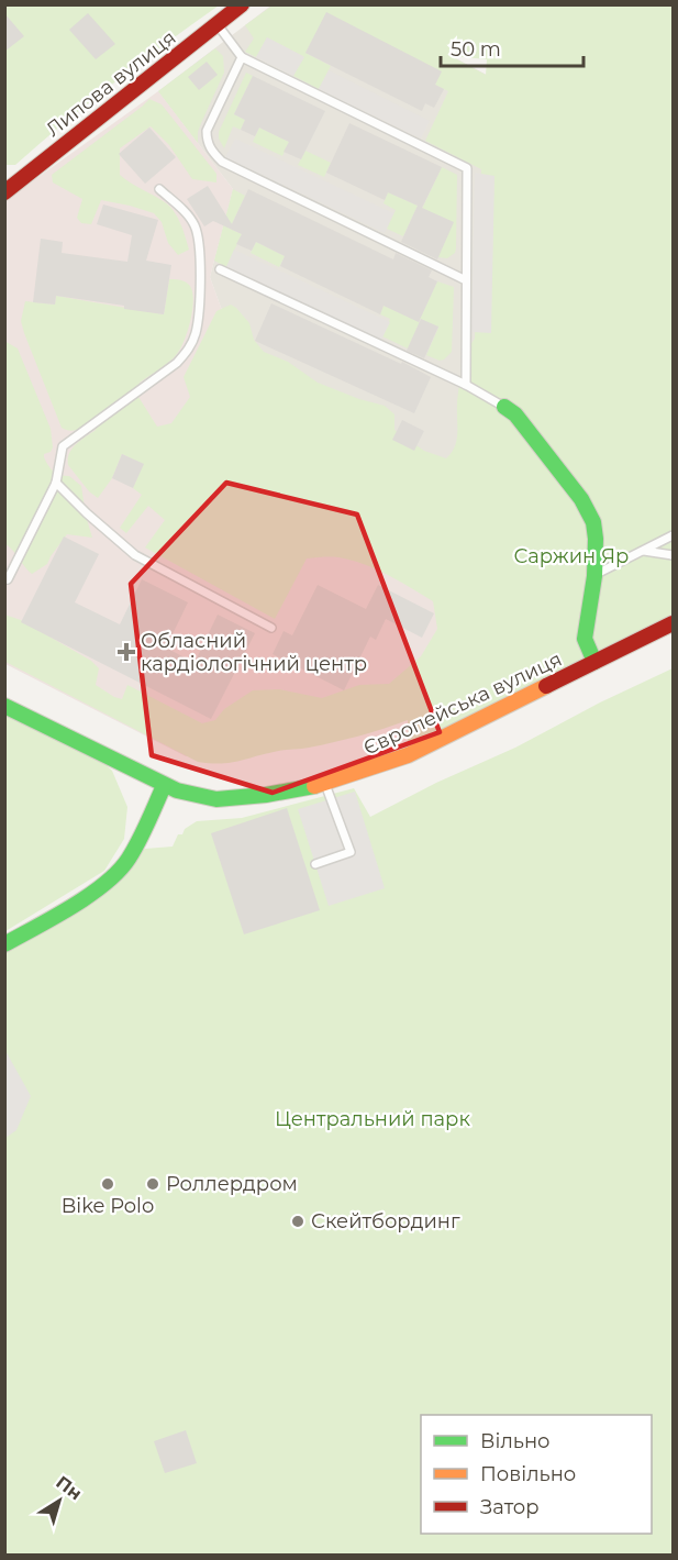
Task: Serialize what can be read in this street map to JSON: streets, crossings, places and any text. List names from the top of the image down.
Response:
{
  "streets": {
    "street": ["Липова вулиця", "Європейська вулиця"]
  },
  "parks": ["Саржин Яр", "Центральний парк"],
  "places": {
    "health": ["Обласний кардiологiчний центр"],
    "other": ["Bike Polo", "Роллердром", "Скейтбординг"]
  },
  "legend": ["Вільно", "Повільно", "Затор"],
  "scale_bar": "50 m",
  "north": "top right"
}
